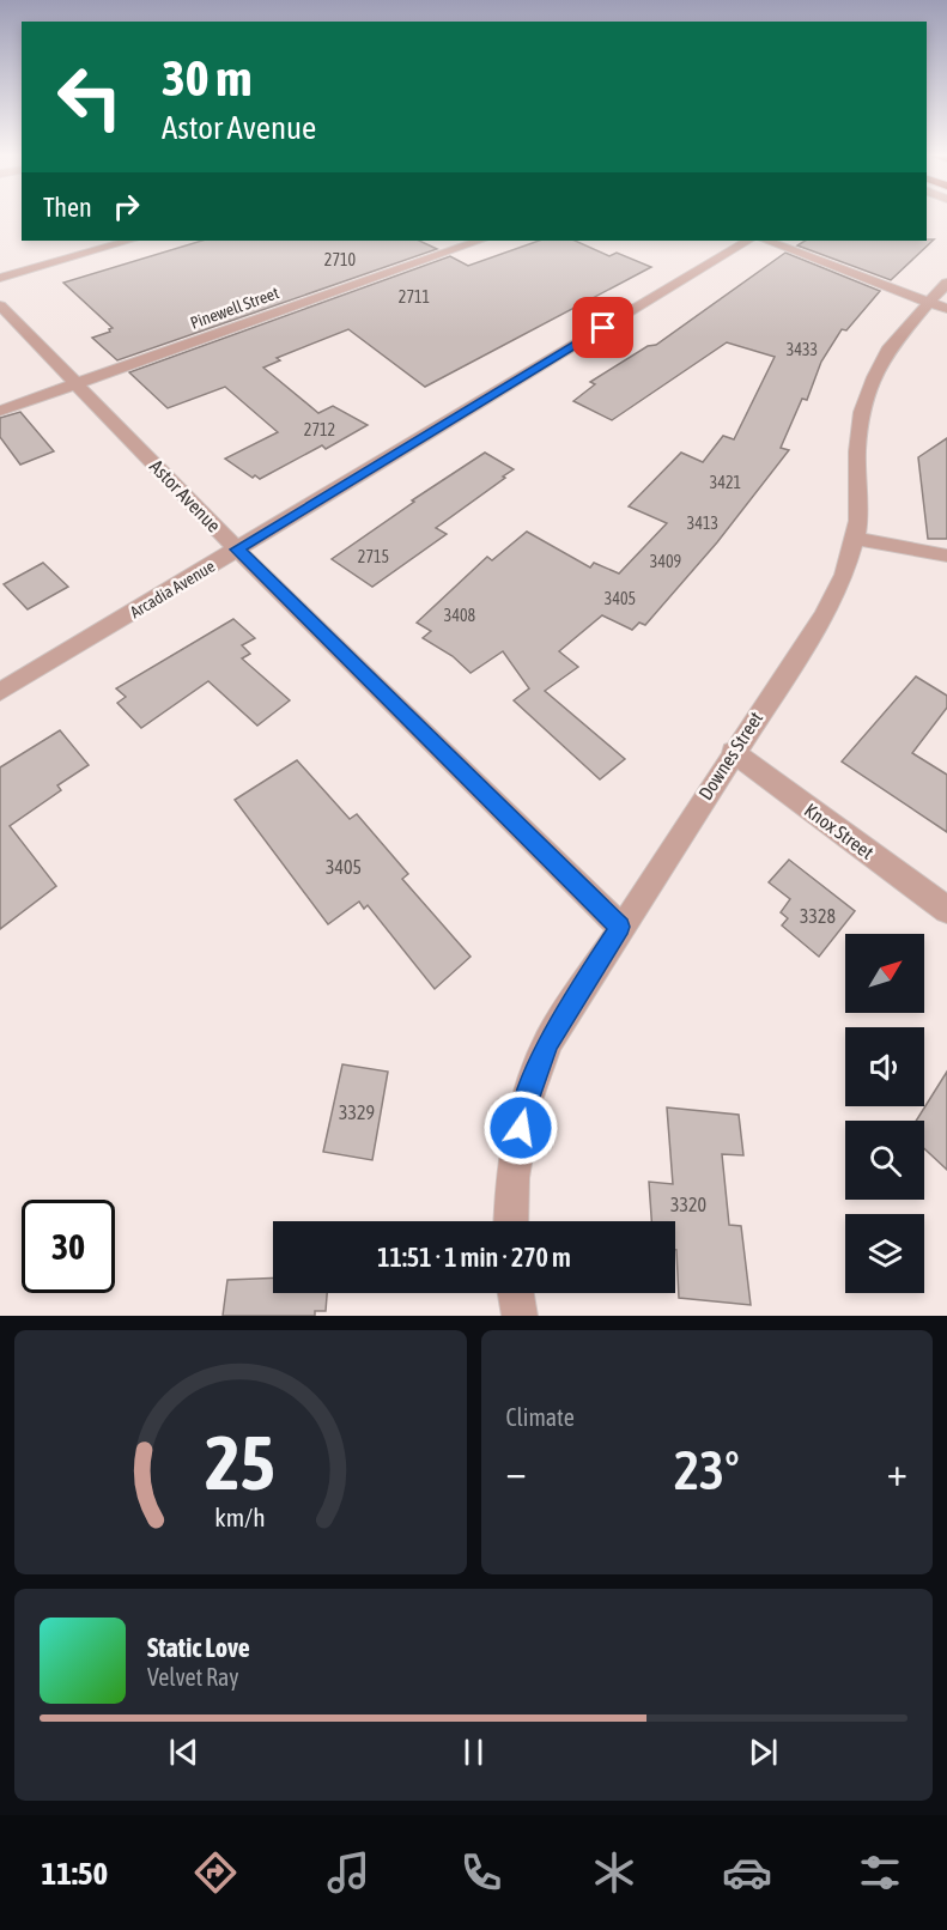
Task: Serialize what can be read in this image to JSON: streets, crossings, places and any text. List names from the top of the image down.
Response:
{
  "streets": {
    "street": [
      "Pinewell Street",
      "Astor Avenue",
      "Arcadia Avenue",
      "Downes Street",
      "Knox Street"
    ]
  },
  "crossings": [
    ["Pinewell Street", "Astor Avenue"],
    ["Astor Avenue", "Arcadia Avenue"],
    ["Astor Avenue", "Downes Street"],
    ["Downes Street", "Knox Street"]
  ],
  "house_numbers": [
    "2710",
    "2711",
    "3433",
    "2712",
    "3421",
    "3413",
    "2715",
    "3409",
    "3405",
    "3408",
    "3405",
    "3328",
    "3329",
    "3320"
  ],
  "north": "top right",
  "page": {
    "turn": ["30 m", "Astor Avenue"],
    "then": "Then",
    "limit": "30",
    "trip": "11:51 · 1 min · 270 m",
    "tile": "Climate",
    "heat": ["−", "23°", "+"],
    "song": ["Static Love", "Velvet Ray"],
    "tabs": "11:50",
    "gauge": ["25", "km/h"]
  }
}
